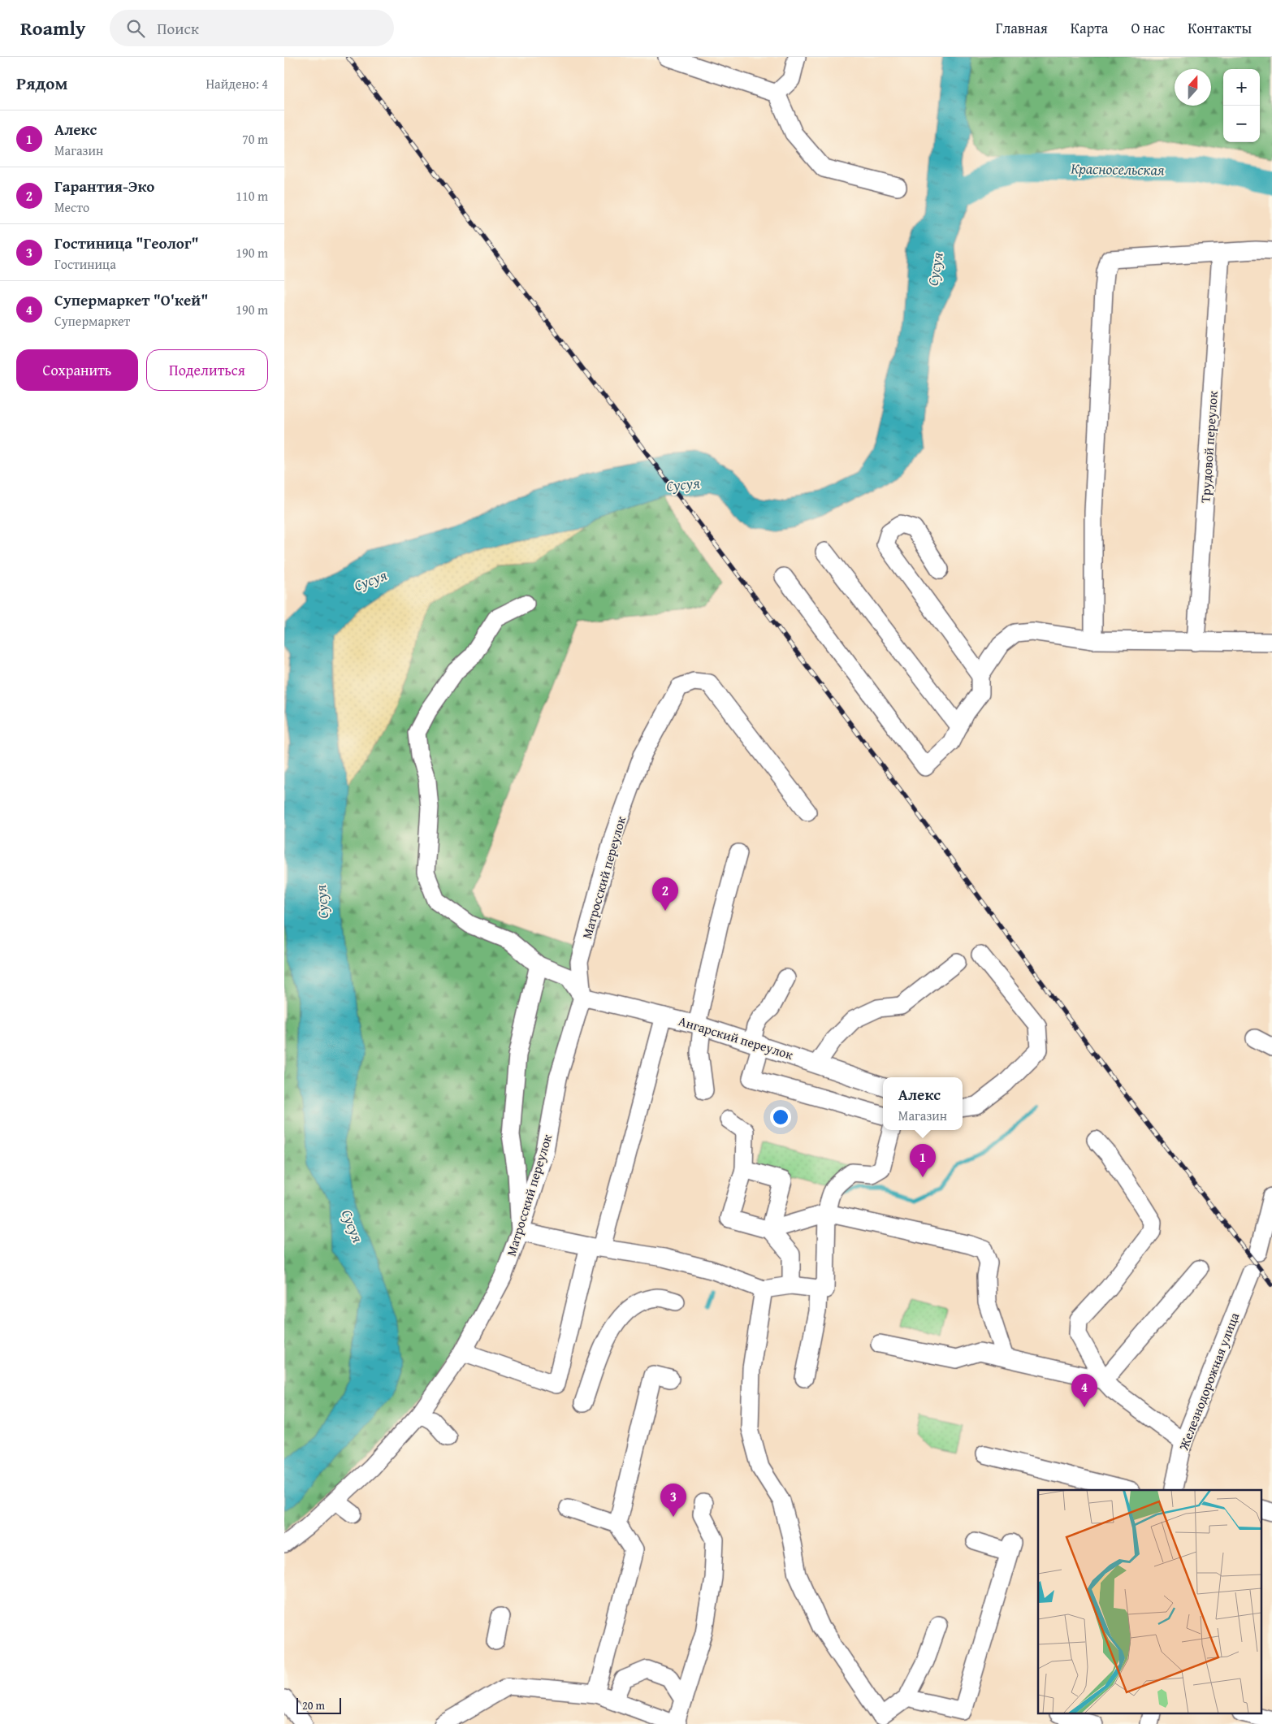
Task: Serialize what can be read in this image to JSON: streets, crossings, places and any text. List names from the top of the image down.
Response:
{
  "streets": {
    "street": [
      "Трудовой переулок",
      "Матросский переулок",
      "Ангарский переулок",
      "Железнодорожная улица"
    ]
  },
  "crossings": [
    ["Матросский переулок", "Ангарский переулок"]
  ],
  "water": ["Красносельская", "Сусуя"],
  "scale_bar": "20 m",
  "north": "top",
  "page": {
    "header": "Roamly",
    "search": "Поиск",
    "nav": [
      "Главная",
      "Карта",
      "О нас",
      "Контакты"
    ],
    "heading": ["Рядом", "Найдено: 4"],
    "map_buttons": ["+", "−"],
    "list": [
      {
        "mark": "1",
        "name": "Алекс",
        "note": "Магазин",
        "value": "70 m"
      },
      {
        "mark": "2",
        "name": "Гарантия-Эко",
        "note": "Место",
        "value": "110 m"
      },
      {
        "mark": "3",
        "name": "Гостиница \"Геолог\"",
        "note": "Гостиница",
        "value": "190 m"
      },
      {
        "mark": "4",
        "name": "Супермаркет \"О'кей\"",
        "note": "Супермаркет",
        "value": "190 m"
      }
    ],
    "buttons": ["Сохранить", "Поделиться"],
    "pins": [
      "2",
      "1",
      "4",
      "3"
    ],
    "popup": ["Алекс", "Магазин"],
    "scale": "20 m"
  }
}
